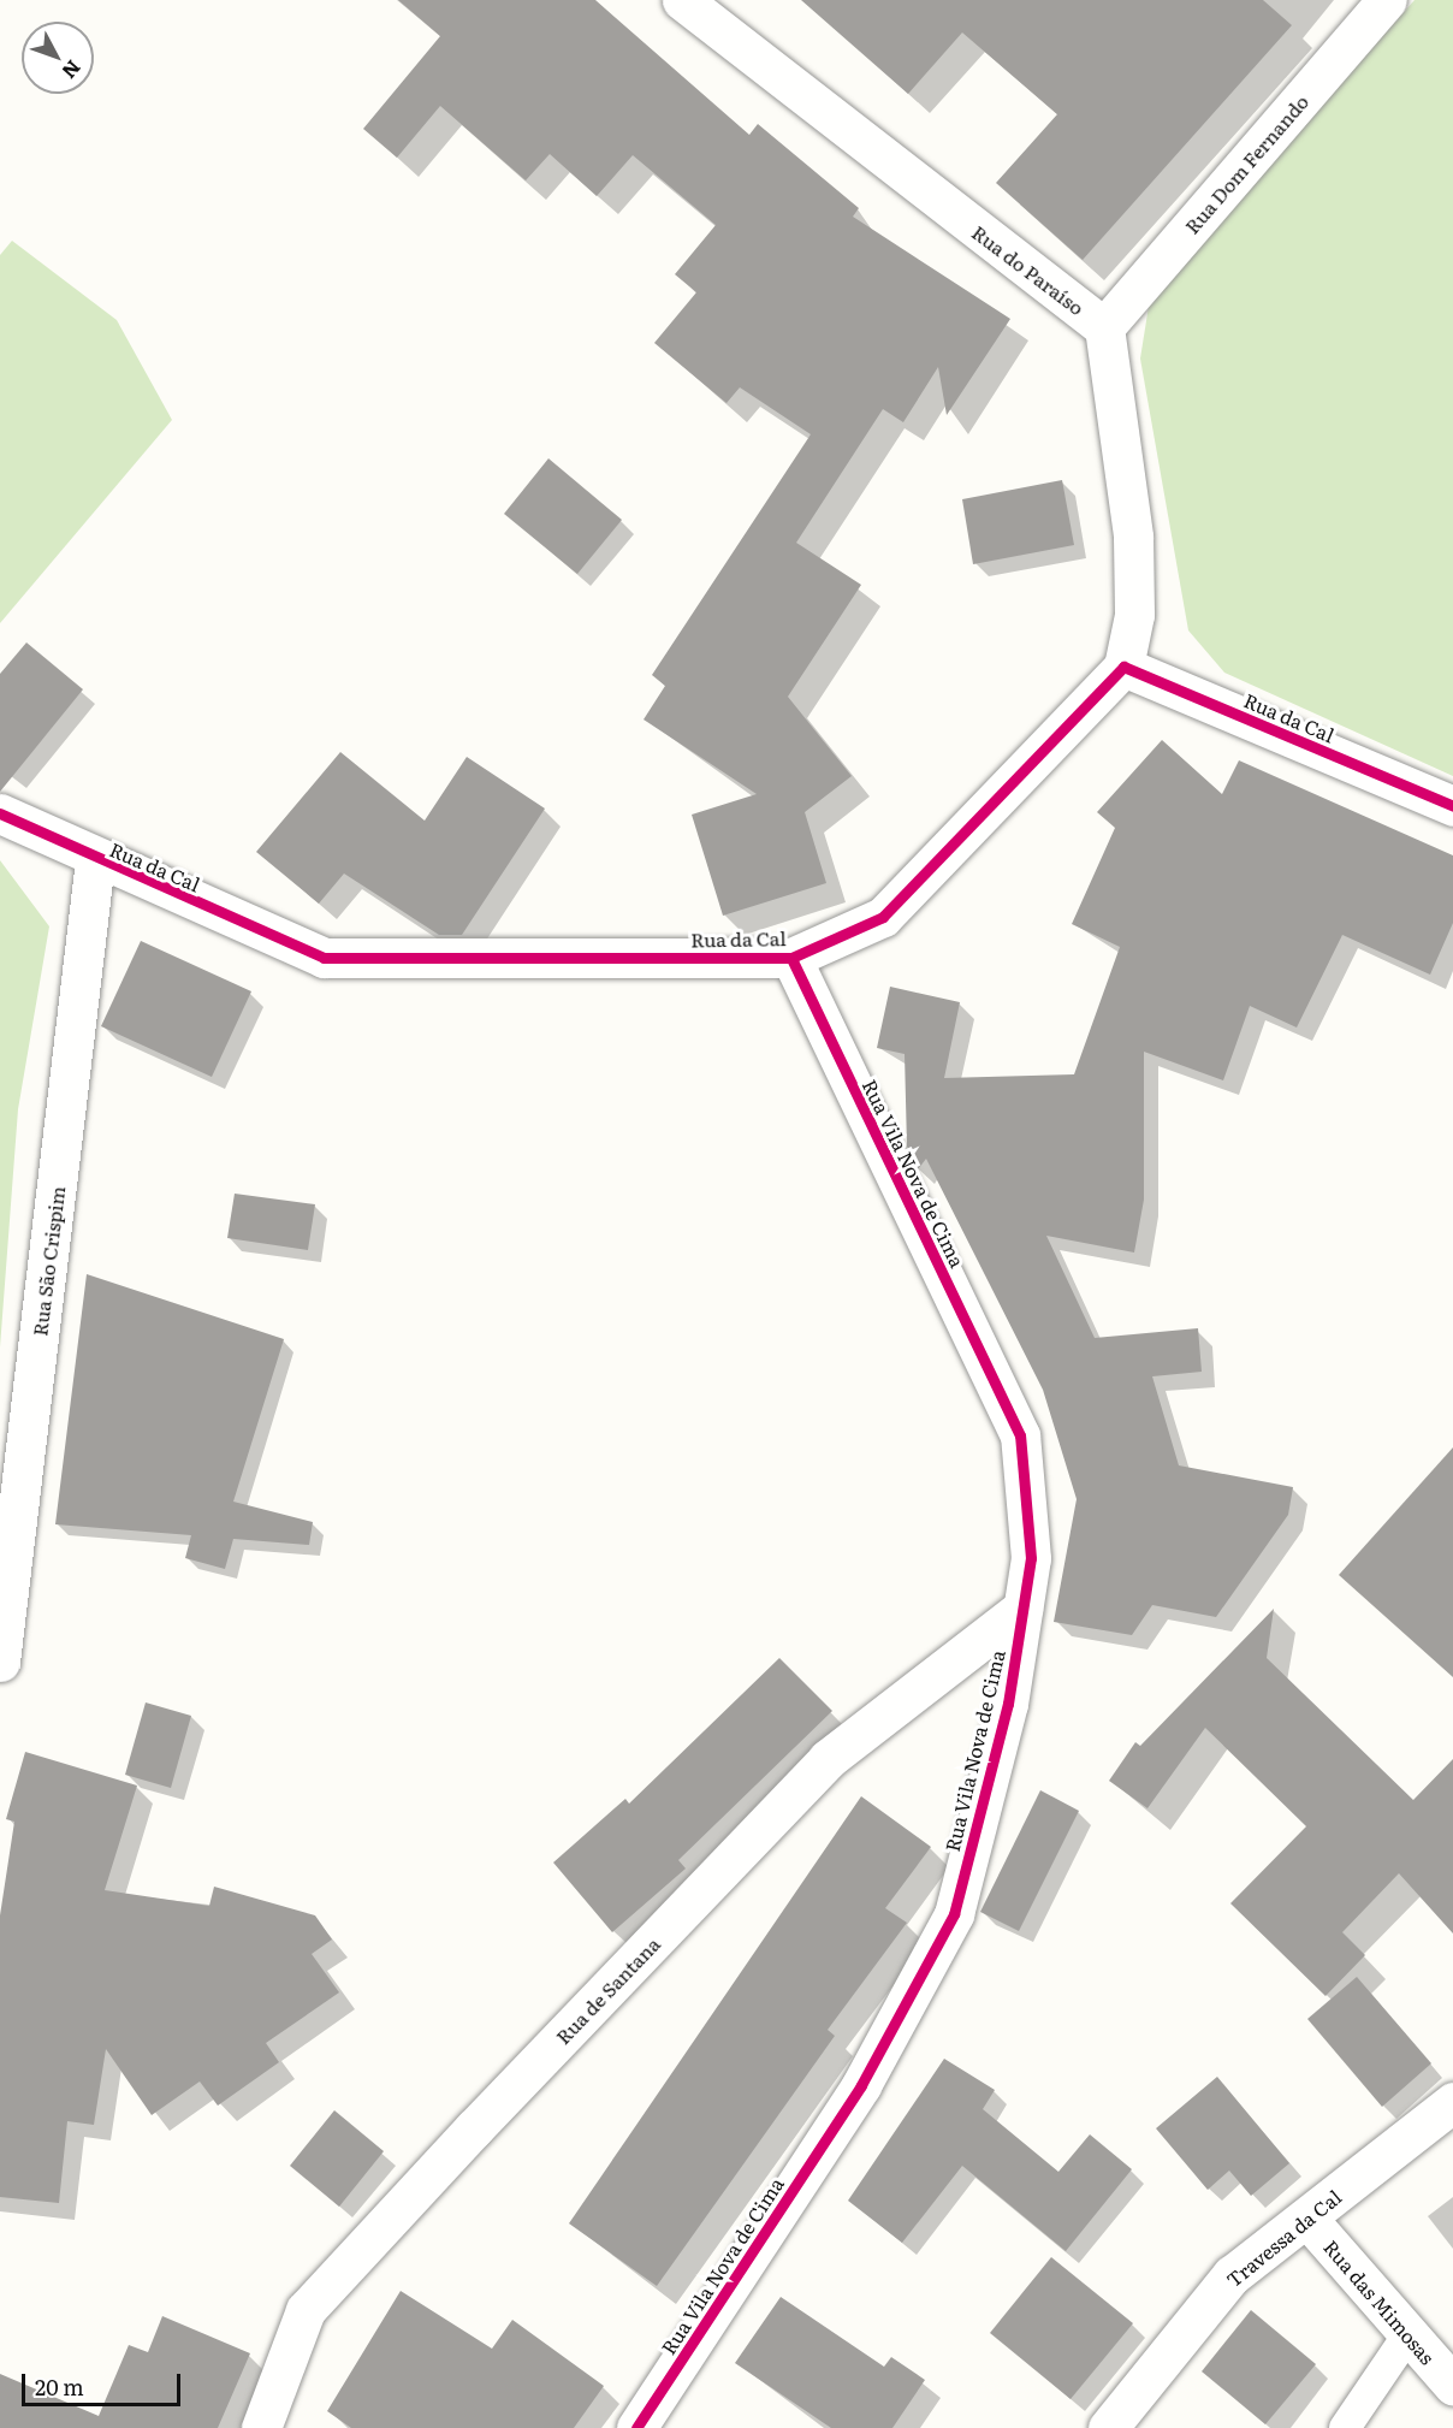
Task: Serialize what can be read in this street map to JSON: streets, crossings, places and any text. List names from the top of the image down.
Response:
{
  "streets": {
    "street": [
      "Rua Dom Fernando",
      "Rua do Paraíso",
      "Rua da Cal",
      "Rua Vila Nova de Cima",
      "Rua São Crispim",
      "Rua de Santana",
      "Travessa da Cal",
      "Rua das Mimosas"
    ]
  },
  "crossings": [
    ["Rua Dom Fernando", "Rua do Paraíso"],
    ["Rua do Paraíso", "Rua da Cal"],
    ["Rua da Cal", "Rua Vila Nova de Cima"],
    ["Rua da Cal", "Rua São Crispim"],
    ["Rua Vila Nova de Cima", "Rua de Santana"],
    ["Travessa da Cal", "Rua das Mimosas"]
  ],
  "scale_bar": "20 m",
  "north": "bottom right"
}
